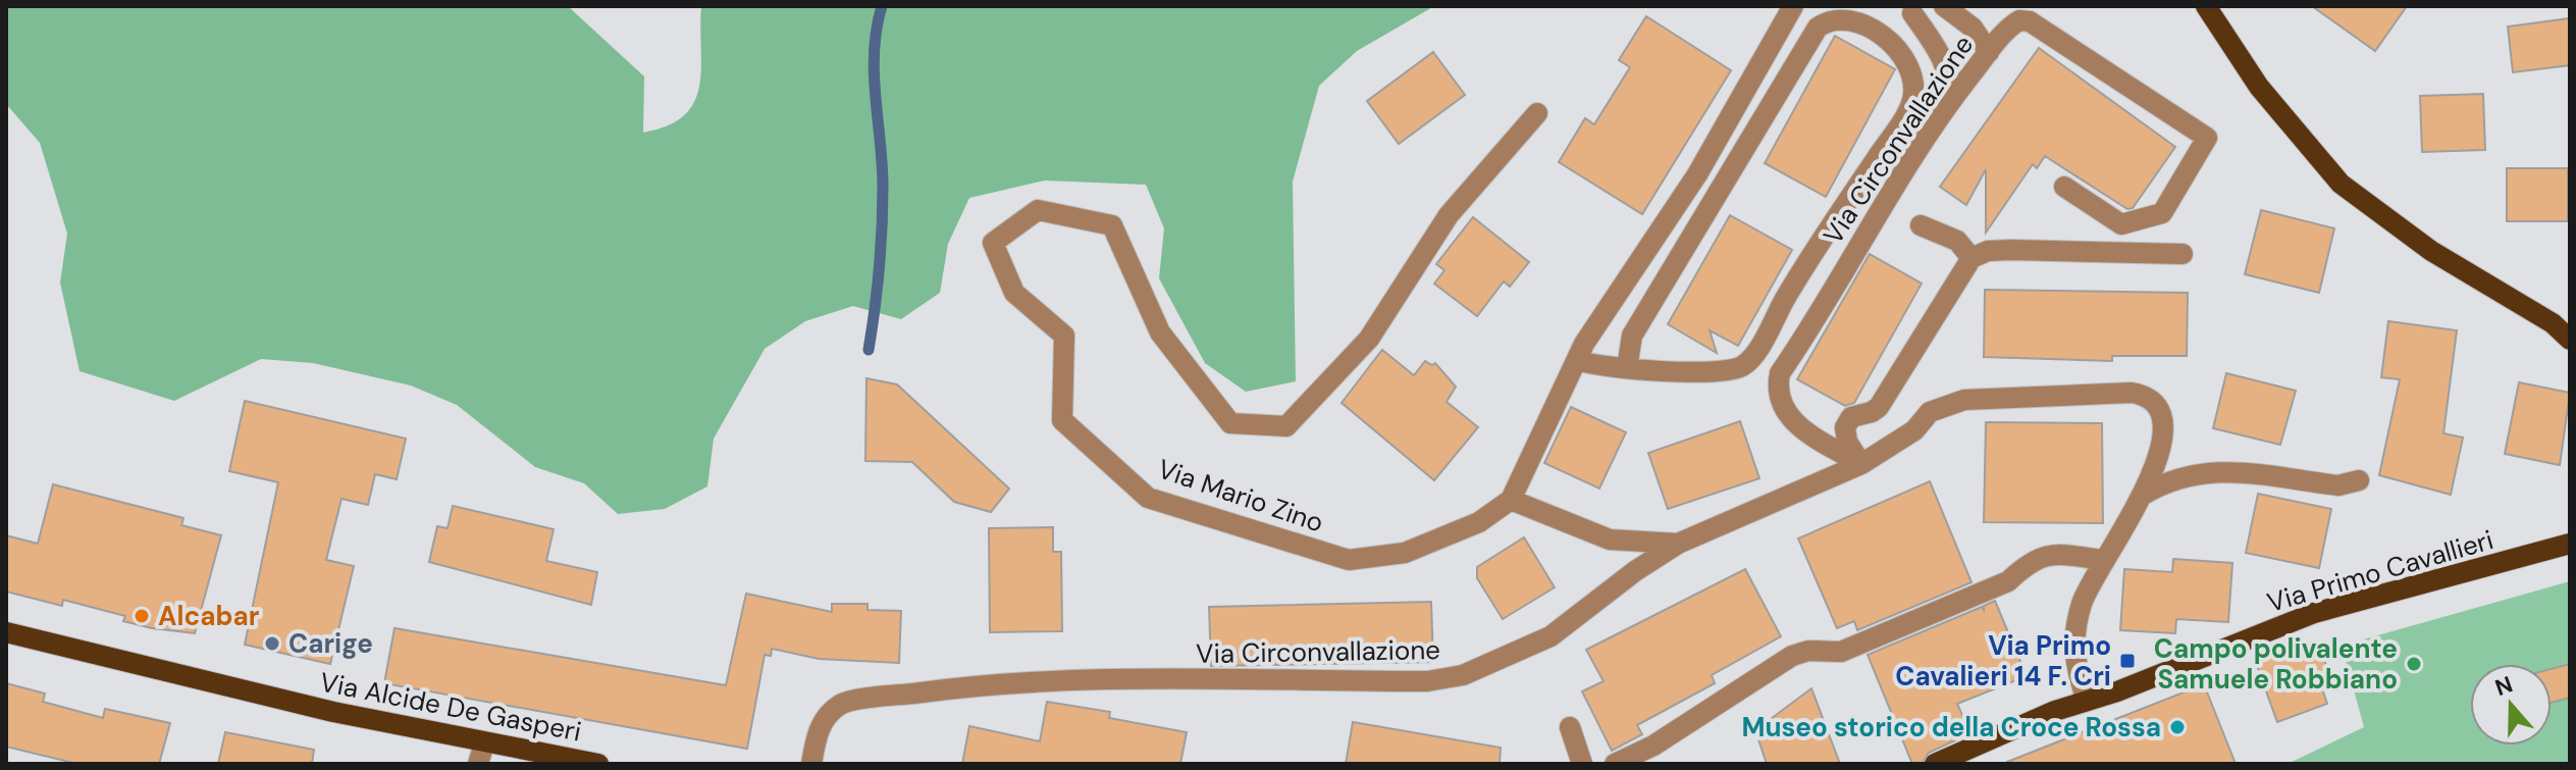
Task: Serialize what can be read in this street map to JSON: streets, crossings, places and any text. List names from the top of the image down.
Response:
{
  "streets": {
    "main road": ["Via Primo Cavallieri", "Via Alcide De Gasperi"],
    "street": ["Via Circonvallazione", "Via Mario Zino"]
  },
  "places": {
    "other": [
      "Alcabar",
      "Carige",
      "Campo polivalente Samuele Robbiano",
      "Museo storico della Croce Rossa"
    ],
    "transit": ["Via Primo Cavalieri 14 F. Cri"]
  },
  "north": "top"
}
